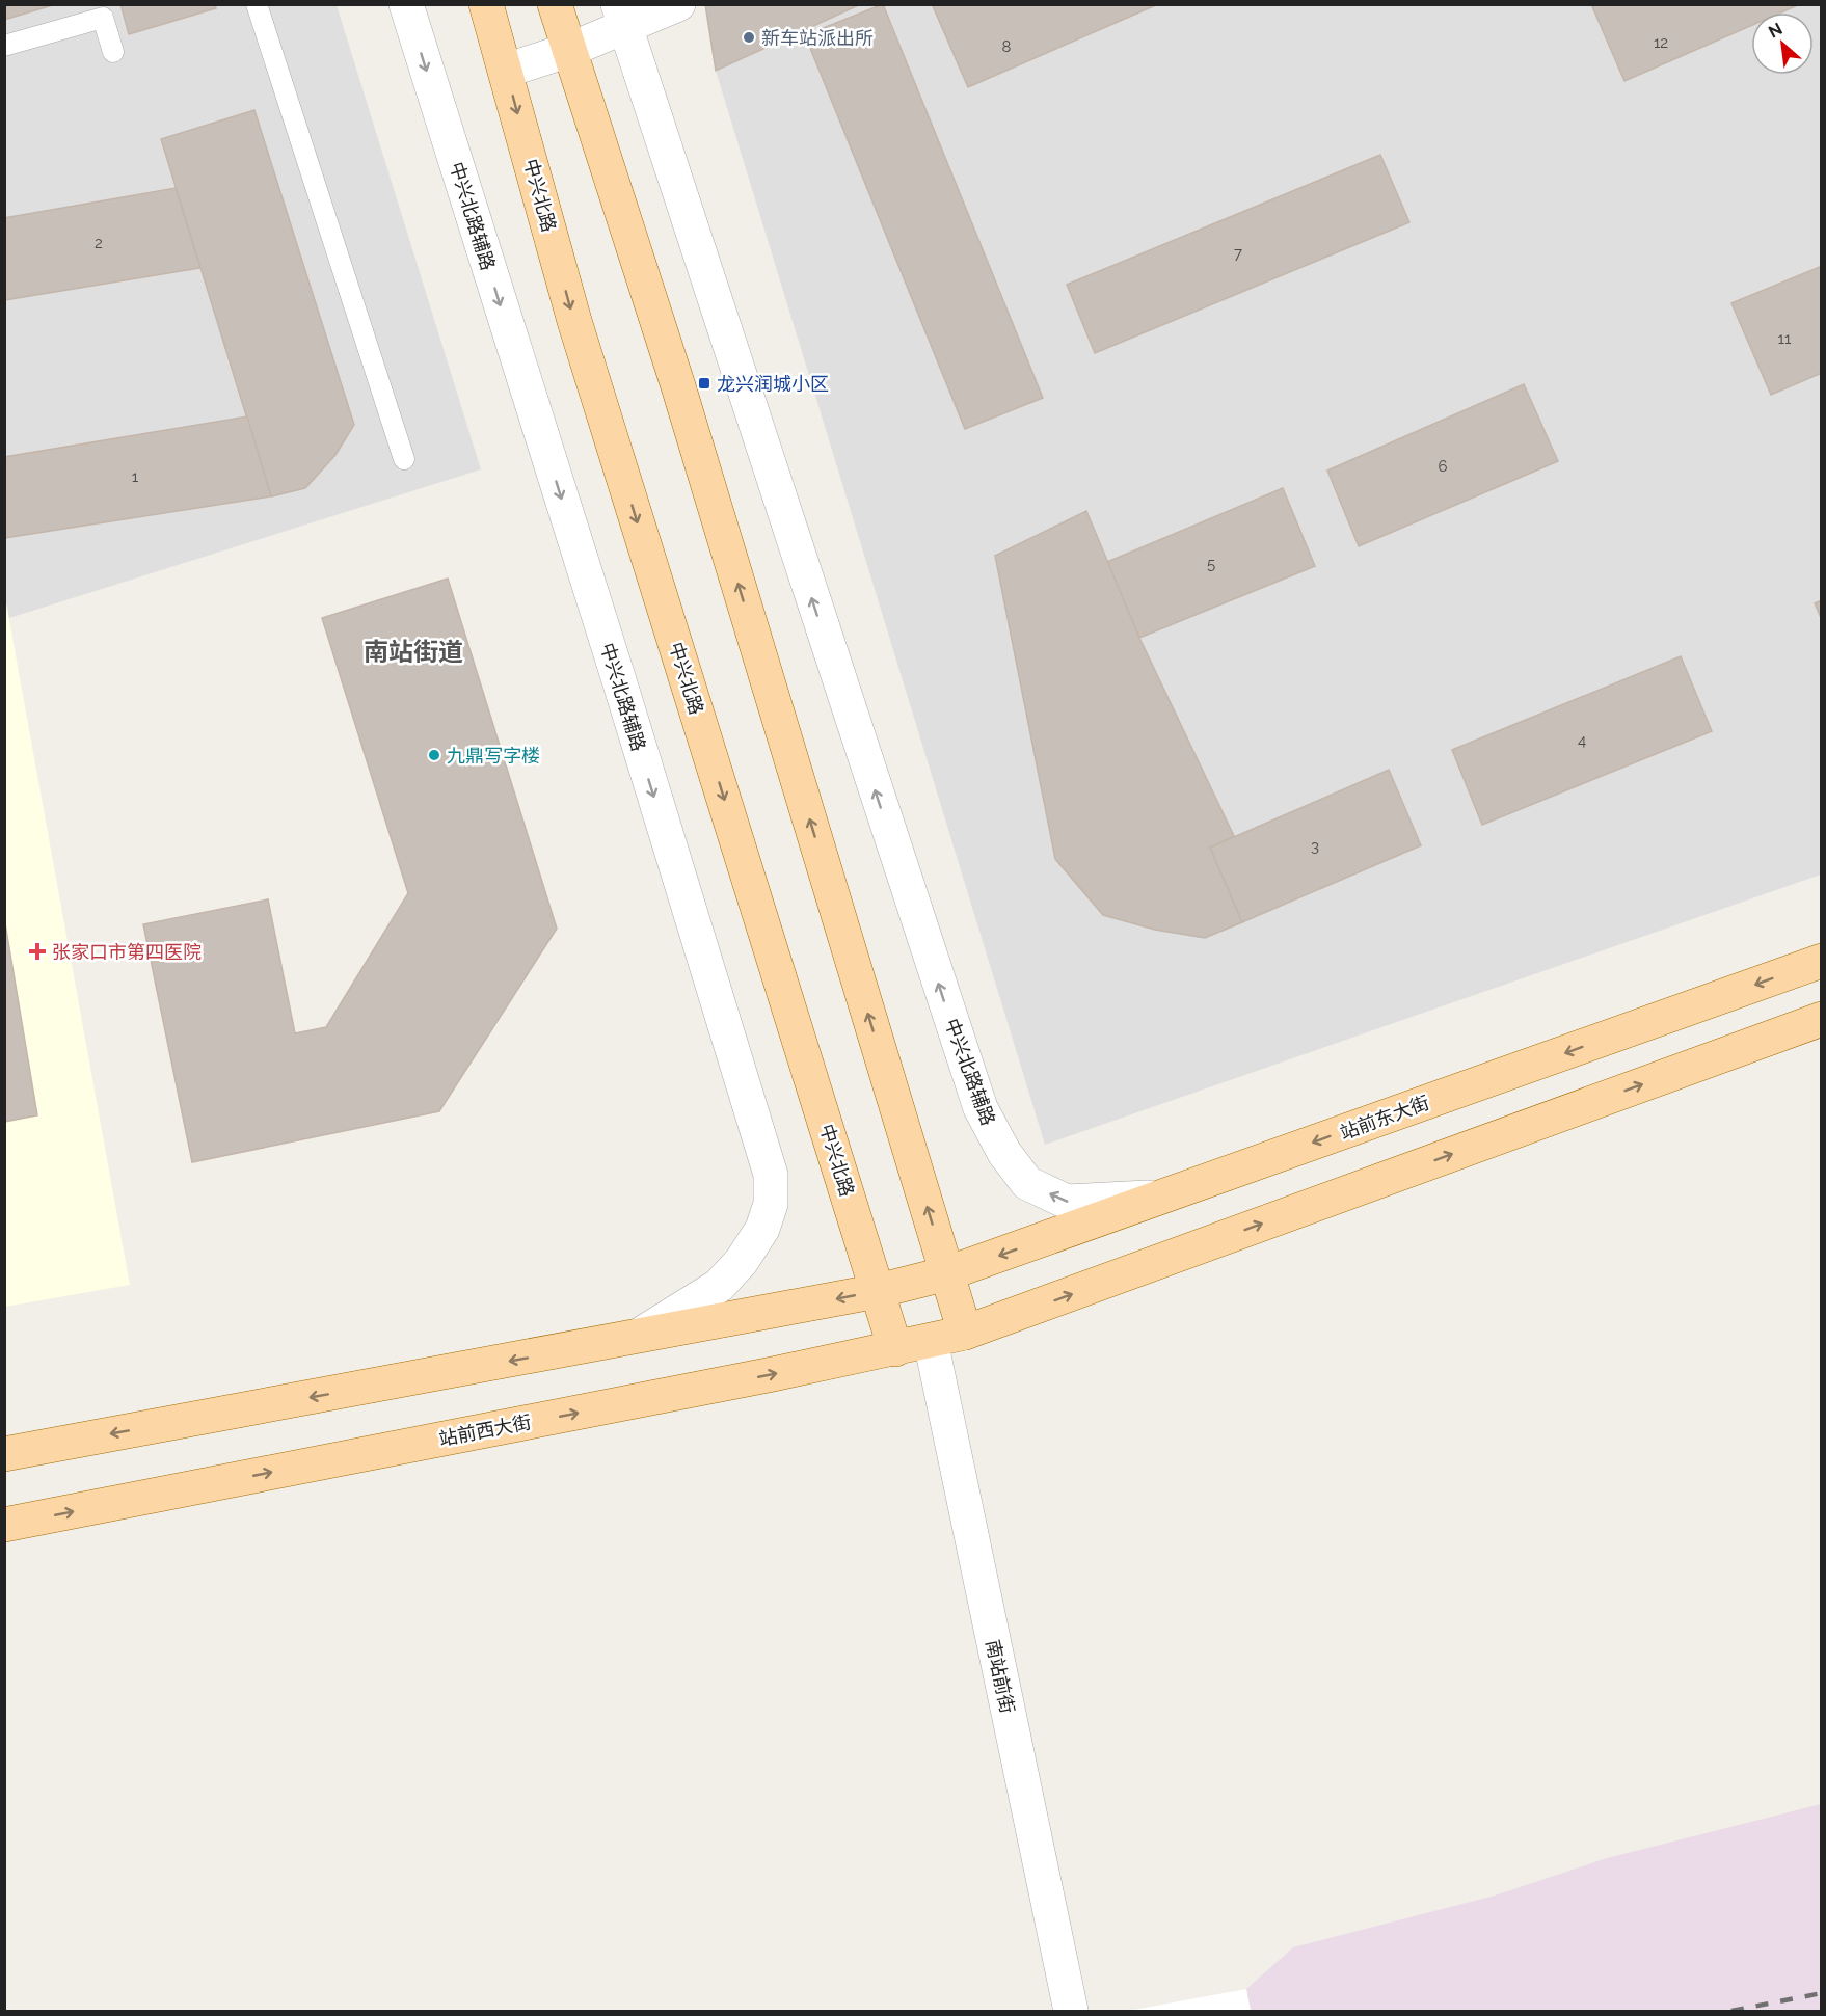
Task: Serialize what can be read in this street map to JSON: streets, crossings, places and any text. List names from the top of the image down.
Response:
{
  "streets": {
    "main road": ["中兴北路", "站前东大街", "站前西大街"],
    "street": ["中兴北路辅路", "南站前街"]
  },
  "crossings": [
    ["中兴北路", "站前西大街"],
    ["中兴北路辅路", "站前东大街"],
    ["站前西大街", "南站前街"]
  ],
  "districts": ["南站街道"],
  "places": {
    "other": ["新车站派出所", "九鼎写字楼"],
    "transit": ["龙兴润城小区"],
    "health": ["张家口市第四医院"]
  },
  "house_numbers": [
    "12",
    "8",
    "2",
    "7",
    "11",
    "6",
    "1",
    "5",
    "4",
    "3"
  ],
  "north": "top left"
}
